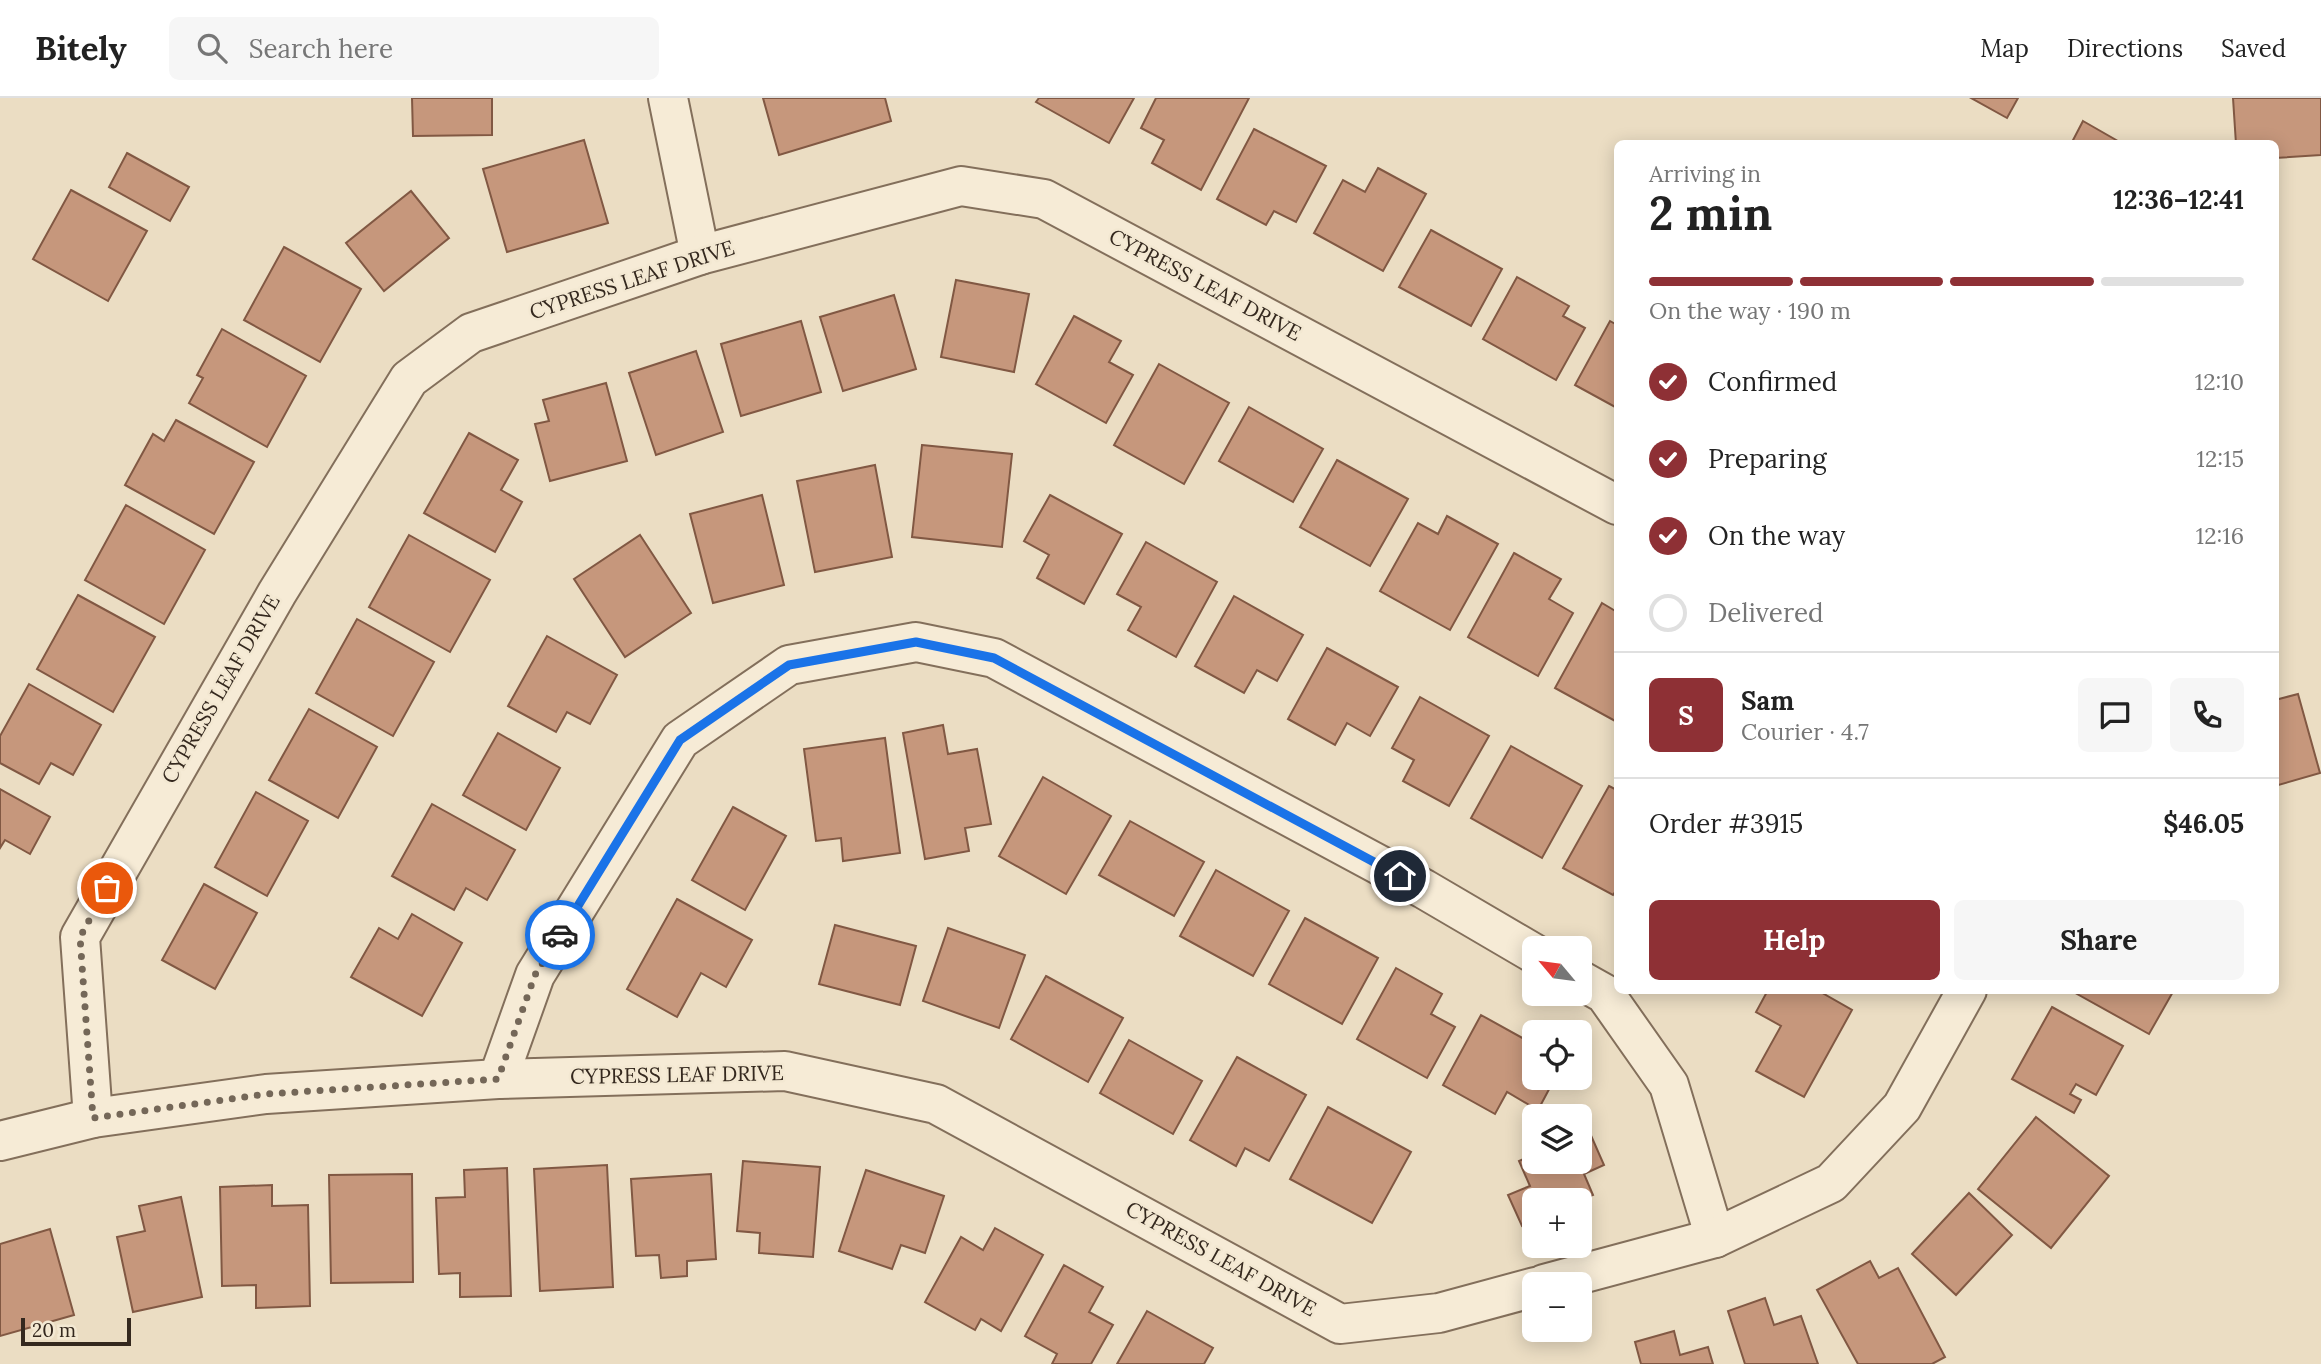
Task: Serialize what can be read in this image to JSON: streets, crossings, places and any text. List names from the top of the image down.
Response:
{
  "streets": {
    "street": ["CYPRESS LEAF DRIVE"]
  },
  "scale_bar": "20 m",
  "north": "top left",
  "page": {
    "header": "Bitely",
    "search": "Search here",
    "nav": ["Map", "Directions", "Saved"],
    "heading": ["2 min", "Arriving in", "12:36–12:41"],
    "panel": [
      "Sam",
      "Courier · 4.7",
      "Order #3915",
      "$46.05"
    ],
    "bar": "On the way · 190 m",
    "list": [
      ["Confirmed", "12:10"],
      ["Preparing", "12:15"],
      ["On the way", "12:16"],
      "Delivered"
    ],
    "round": "S",
    "buttons": ["Help", "Share"],
    "map_buttons": ["+", "−"],
    "scale": "20 m"
  }
}
